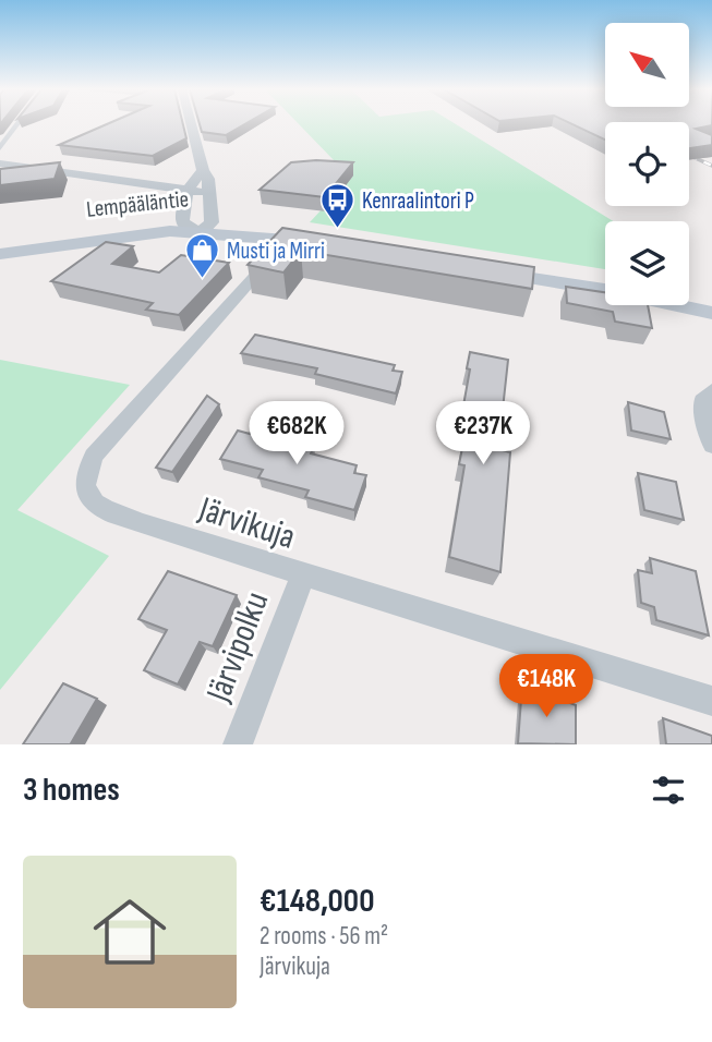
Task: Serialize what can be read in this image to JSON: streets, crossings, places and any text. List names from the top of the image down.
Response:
{
  "streets": {
    "main road": ["Lempääläntie"],
    "street": ["Järvikuja", "Järvipolku"]
  },
  "crossings": [
    ["Lempääläntie", "Järvikuja"],
    ["Järvikuja", "Järvipolku"]
  ],
  "places": {
    "bus stop": ["Kenraalintori P"],
    "shop": ["Musti ja Mirri"]
  },
  "north": "top left",
  "page": {
    "price": ["€682K", "€237K", "€148K"],
    "heading": "3 homes",
    "list": [
      {
        "name": "€148,000",
        "note": "2 rooms · 56 m² · Järvikuja"
      }
    ]
  }
}
